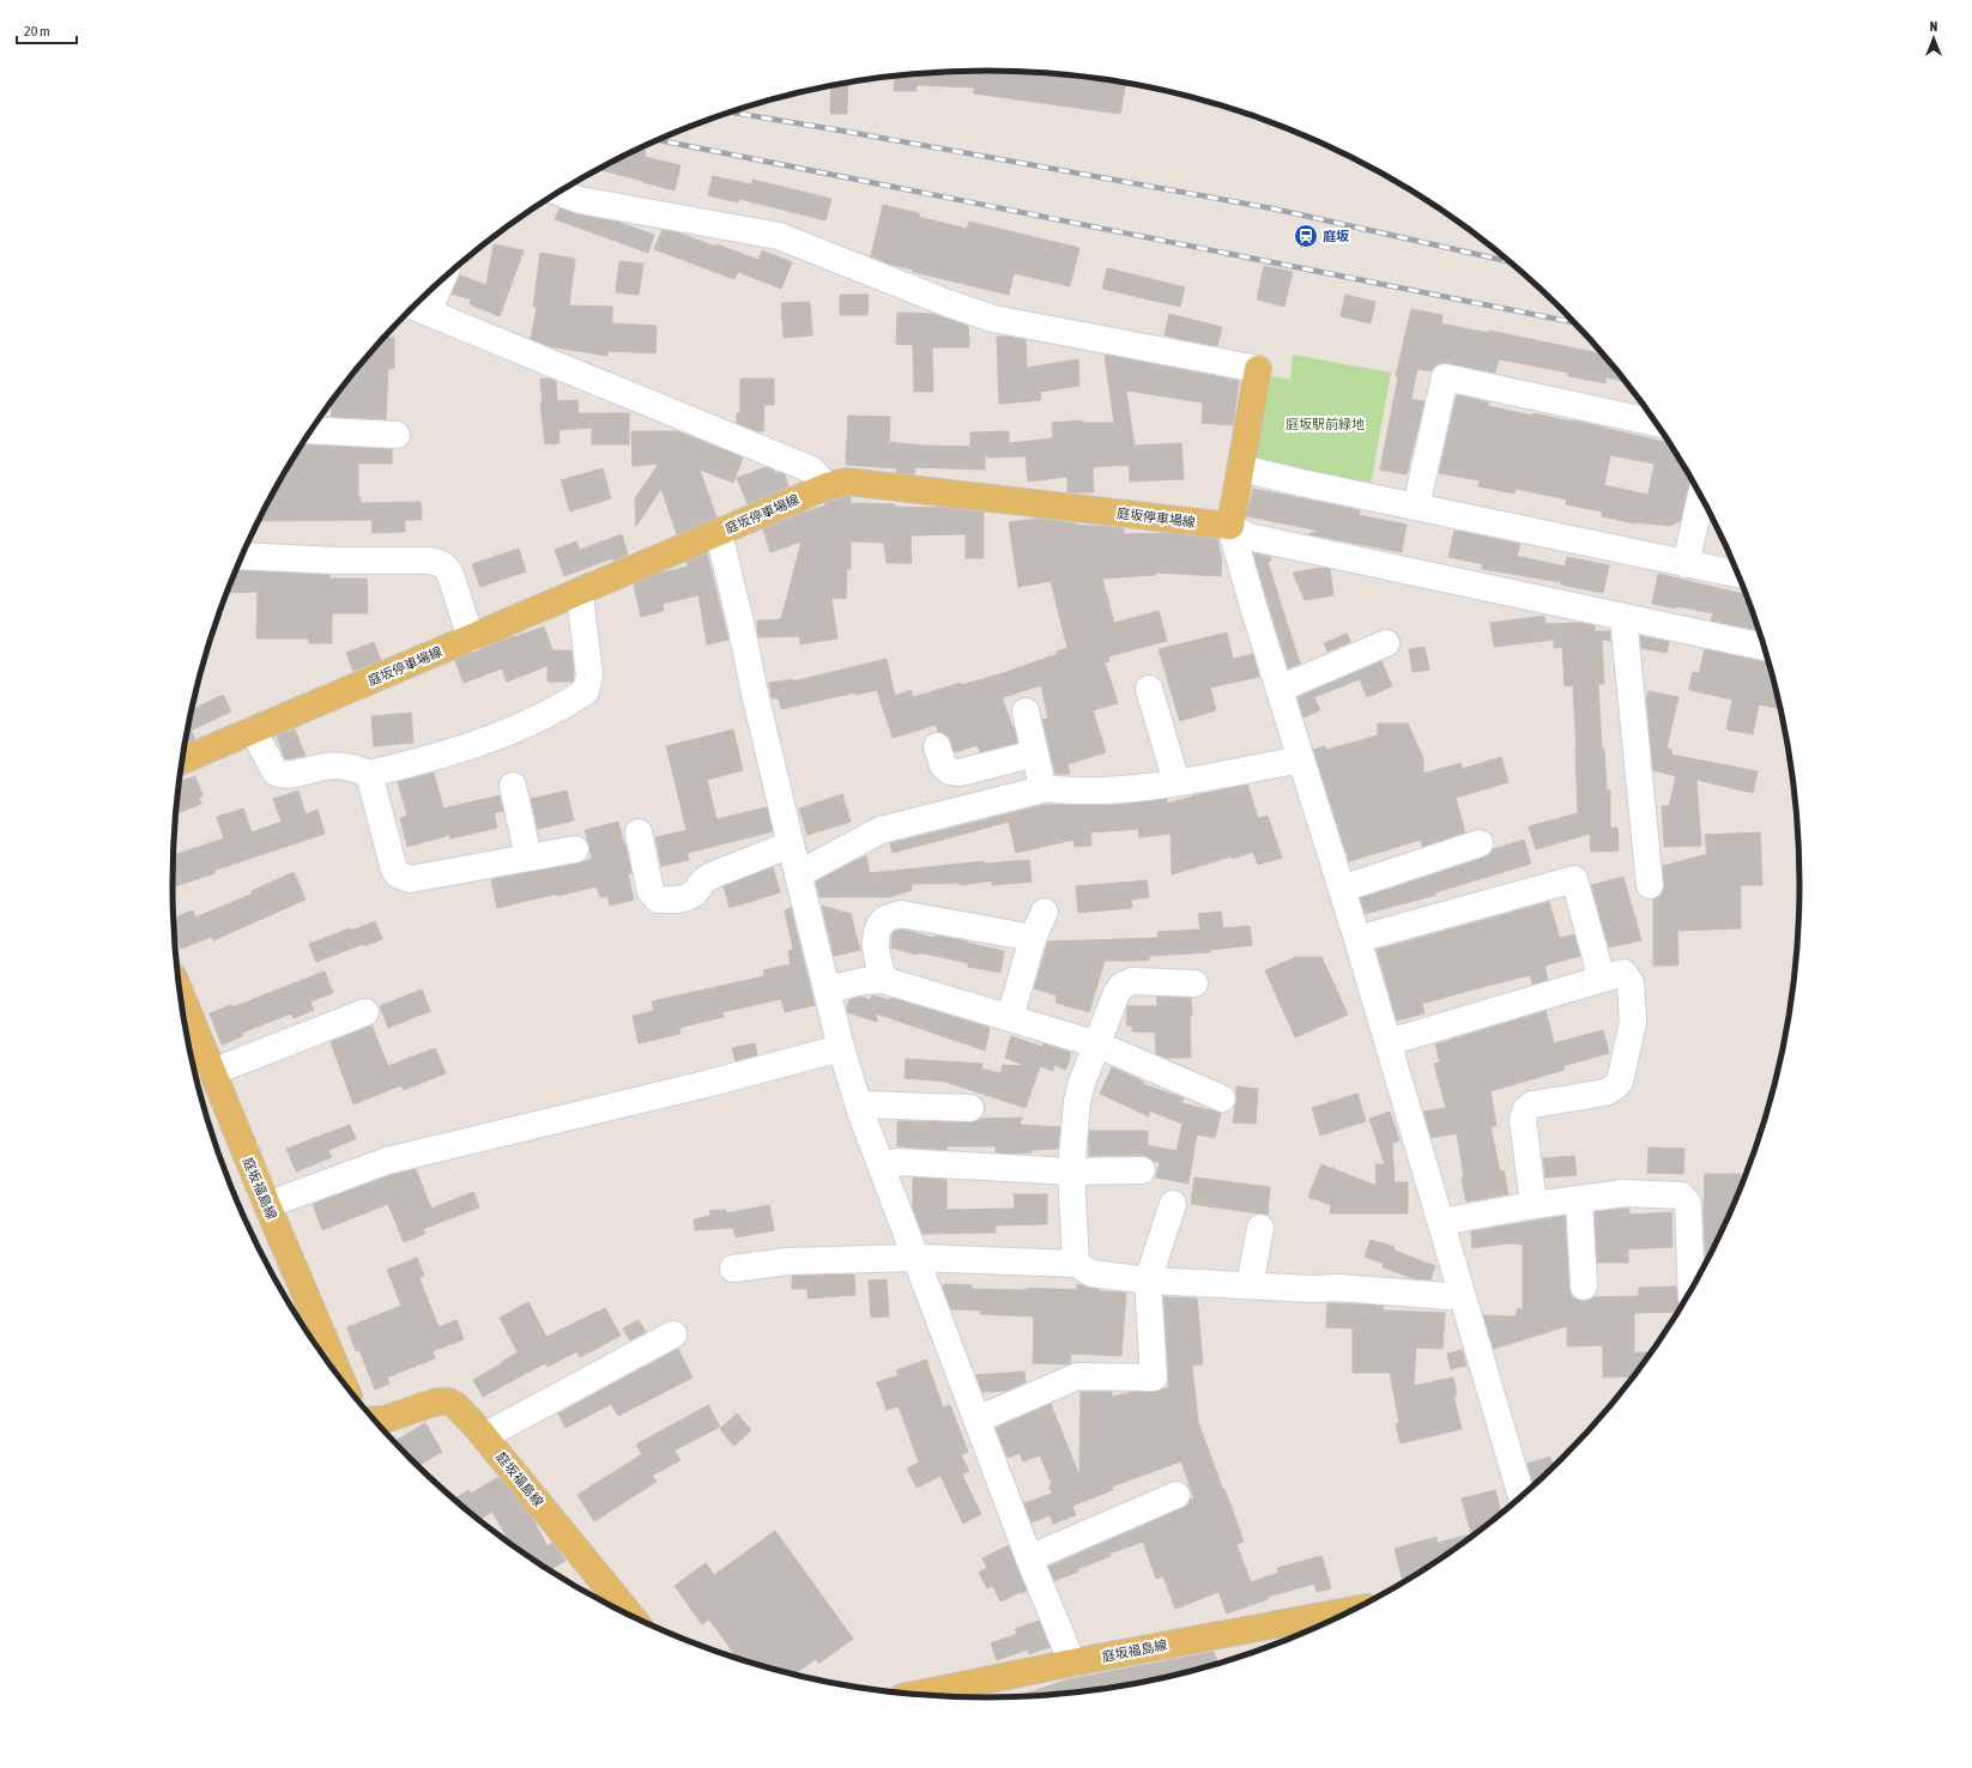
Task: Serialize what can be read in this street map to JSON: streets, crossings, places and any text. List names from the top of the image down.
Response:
{
  "streets": {
    "main road": ["庭坂停車場線", "庭坂福島線"]
  },
  "parks": ["庭坂駅前緑地"],
  "places": {
    "station": ["庭坂"]
  },
  "scale_bar": "20 m",
  "north": "top"
}
